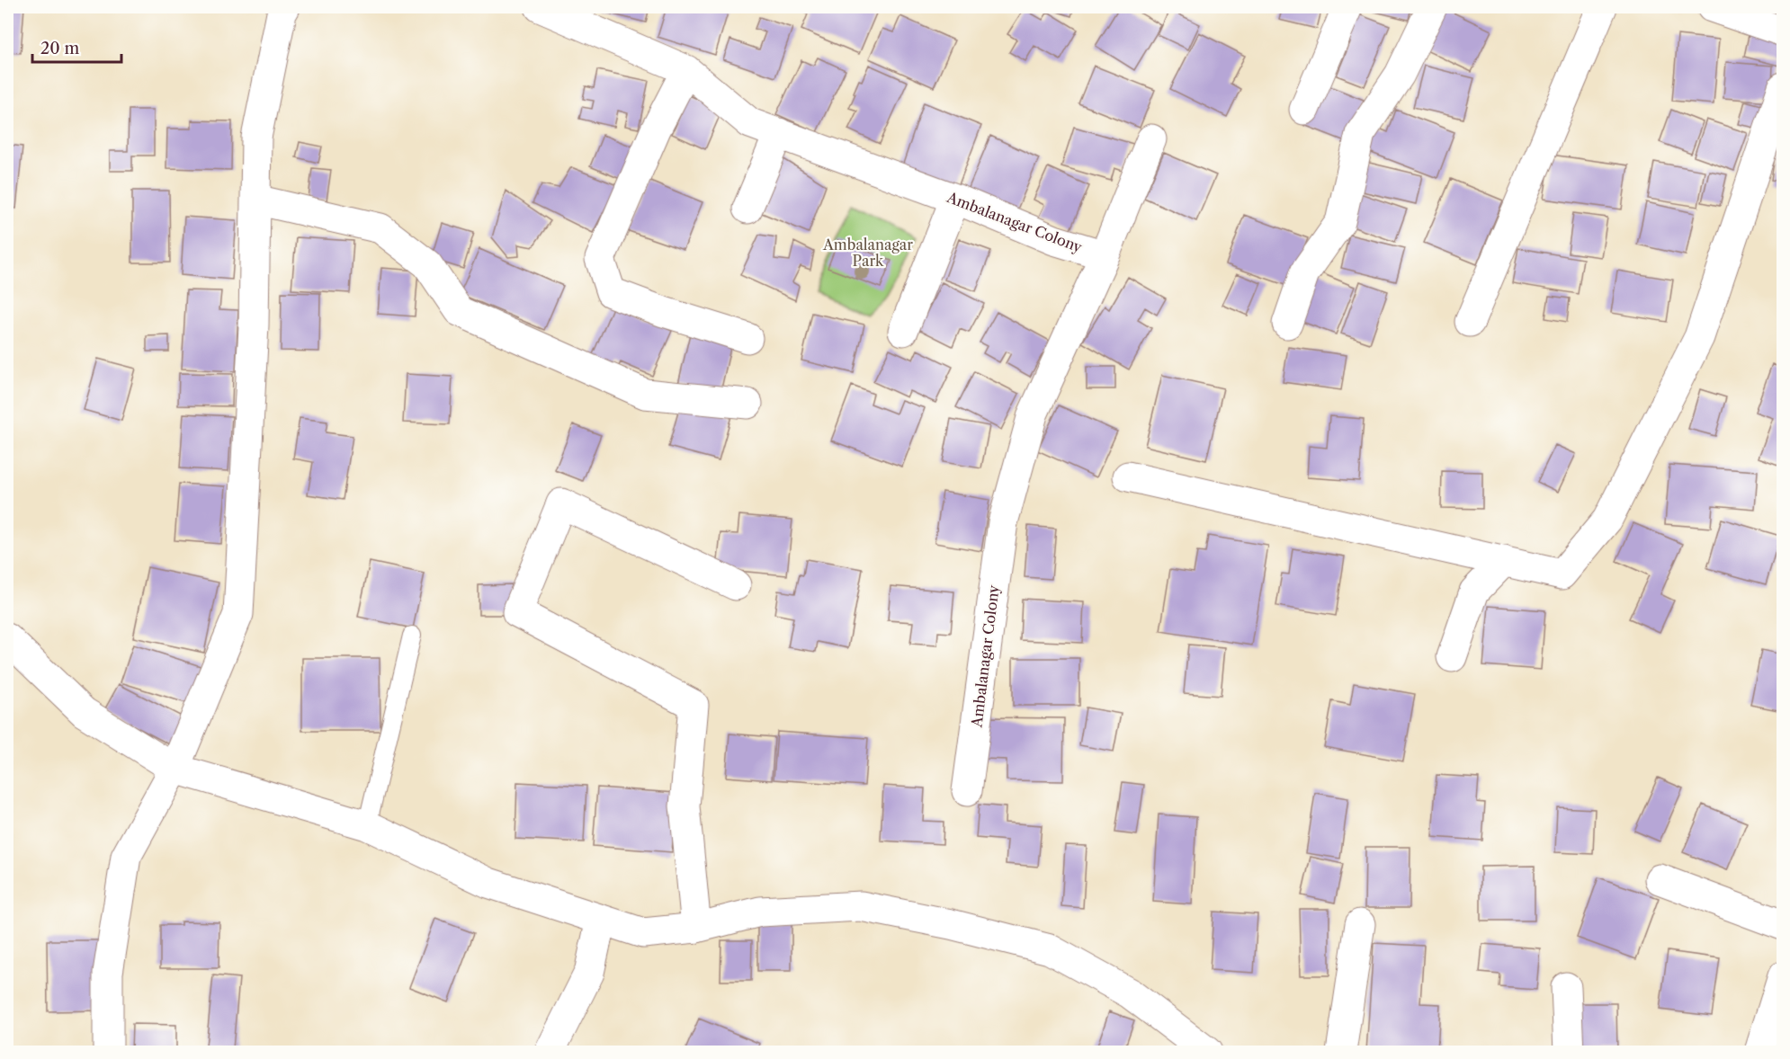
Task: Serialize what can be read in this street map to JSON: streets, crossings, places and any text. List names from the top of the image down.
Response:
{
  "streets": {
    "street": ["Ambalanagar Colony"]
  },
  "parks": ["Ambalanagar Park"],
  "scale_bar": "20 m"
}
